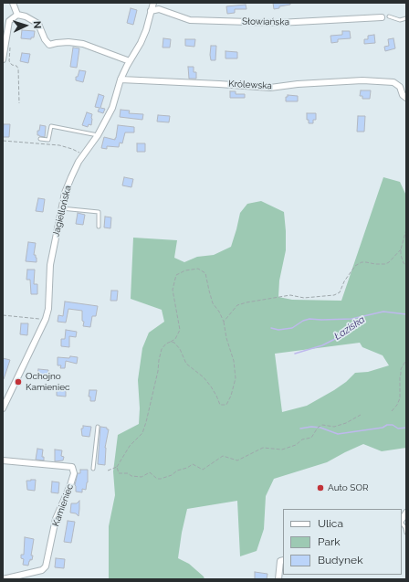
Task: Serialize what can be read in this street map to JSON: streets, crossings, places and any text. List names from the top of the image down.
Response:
{
  "streets": {
    "street": [
      "Słowiańska",
      "Królewska",
      "Jagiellońska",
      "Kamieniec"
    ]
  },
  "crossings": [
    ["Słowiańska", "Jagiellońska"],
    ["Królewska", "Jagiellońska"]
  ],
  "water": ["Łaziska"],
  "places": ["Ochojno Kamieniec", "Auto SOR"],
  "legend": ["Ulica", "Park", "Budynek"],
  "north": "right"
}
